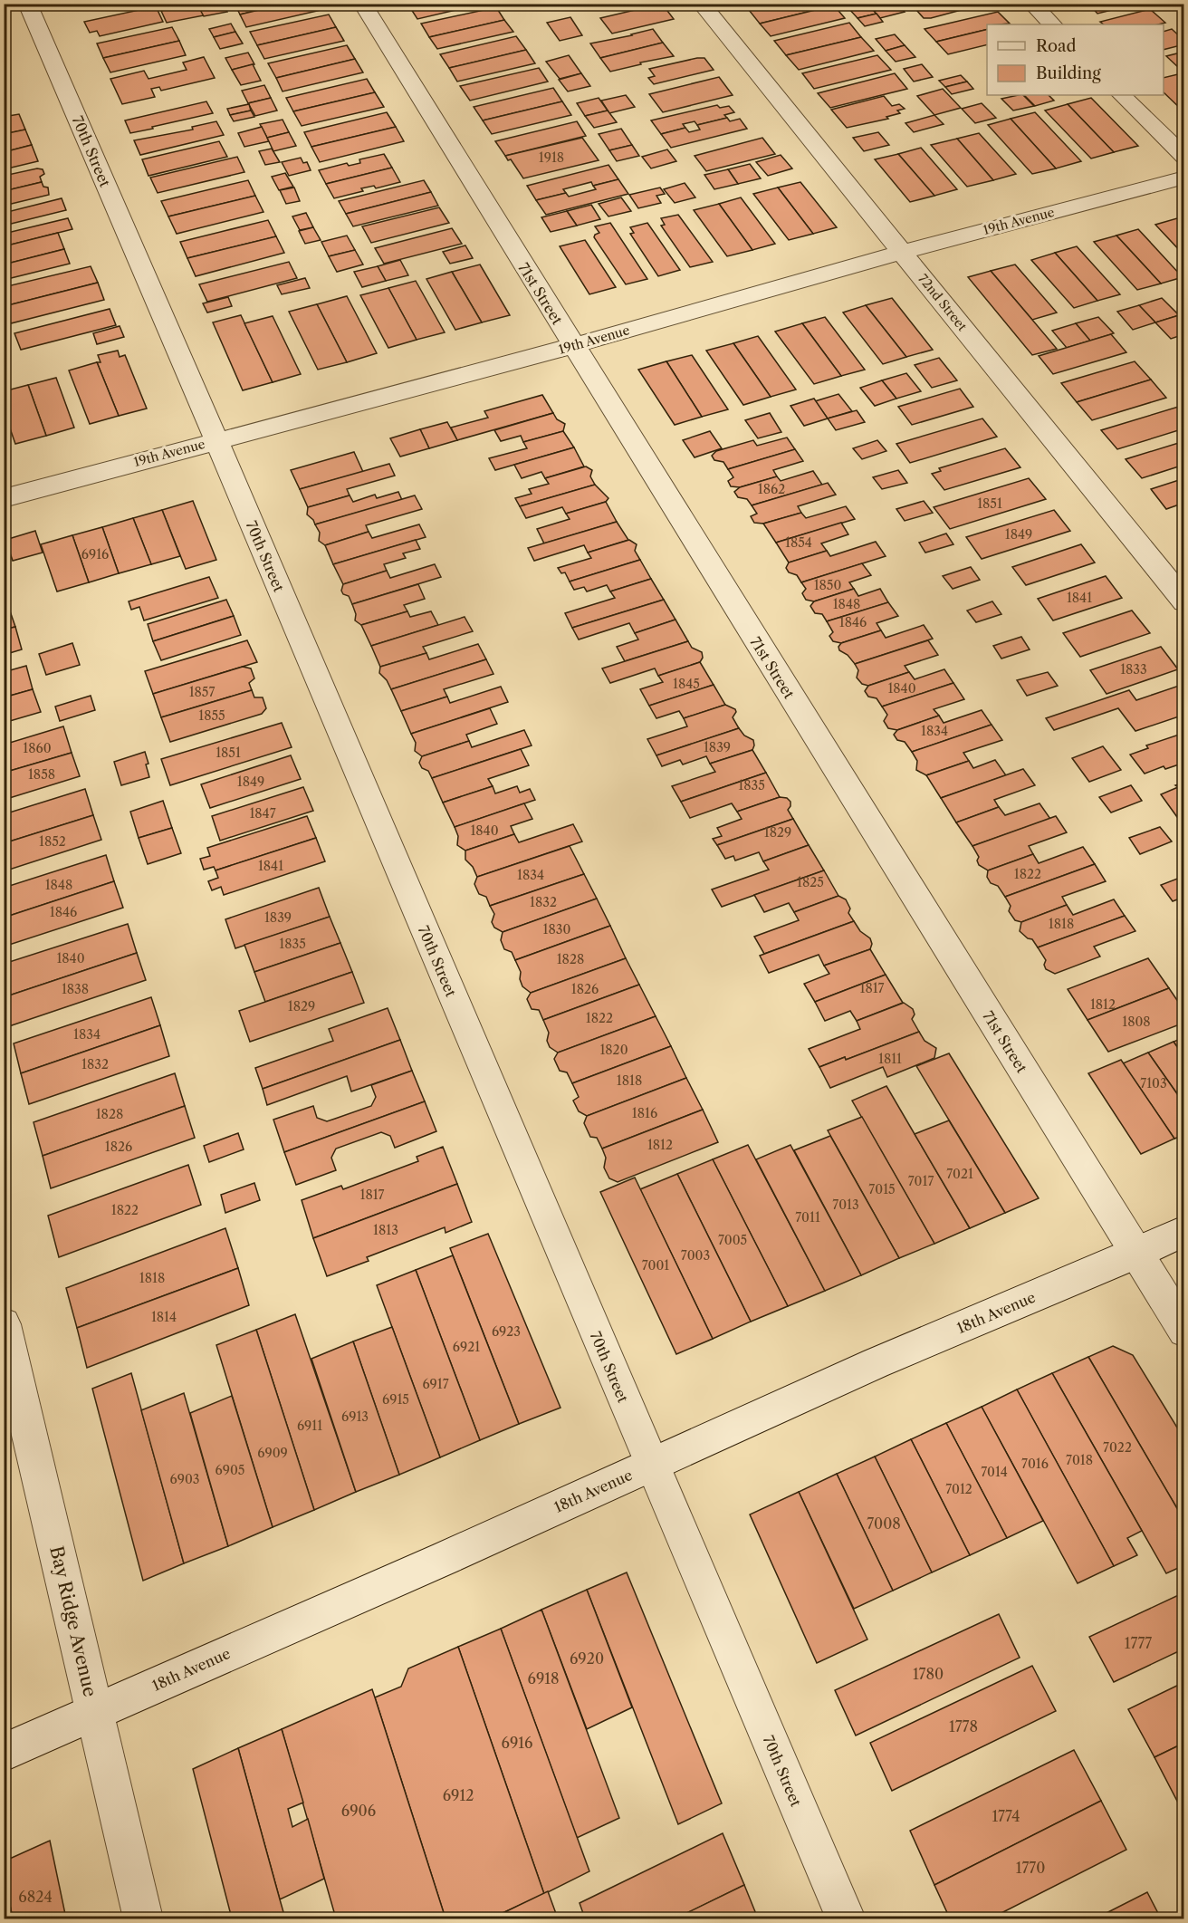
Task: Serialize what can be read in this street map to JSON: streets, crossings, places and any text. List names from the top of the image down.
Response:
{
  "streets": {
    "street": [
      "70th Street",
      "19th Avenue",
      "71st Street",
      "72nd Street",
      "18th Avenue",
      "Bay Ridge Avenue"
    ]
  },
  "crossings": [
    ["70th Street", "19th Avenue"],
    ["70th Street", "18th Avenue"],
    ["19th Avenue", "71st Street"],
    ["19th Avenue", "72nd Street"],
    ["71st Street", "18th Avenue"],
    ["18th Avenue", "Bay Ridge Avenue"]
  ],
  "house_numbers": [
    "1918",
    "1862",
    "1851",
    "1849",
    "1854",
    "6916",
    "1850",
    "1841",
    "1848",
    "1846",
    "1833",
    "1845",
    "1840",
    "1857",
    "1855",
    "1834",
    "1839",
    "1860",
    "1851",
    "1858",
    "1849",
    "1835",
    "1847",
    "1840",
    "1829",
    "1852",
    "1841",
    "1822",
    "1834",
    "1825",
    "1848",
    "1832",
    "1846",
    "1839",
    "1818",
    "1830",
    "1835",
    "1840",
    "1828",
    "1817",
    "1838",
    "1826",
    "1812",
    "1829",
    "1822",
    "1808",
    "1834",
    "1820",
    "1811",
    "1832",
    "1818",
    "7103",
    "1816",
    "1828",
    "1812",
    "1826",
    "7021",
    "7017",
    "7015",
    "1817",
    "7013",
    "1822",
    "7011",
    "1813",
    "7005",
    "7003",
    "7001",
    "1818",
    "1814",
    "6923",
    "6921",
    "6917",
    "6915",
    "6913",
    "6911",
    "7022",
    "6909",
    "7018",
    "7016",
    "6905",
    "7014",
    "6903",
    "7012",
    "7008",
    "1777",
    "6920",
    "1780",
    "6918",
    "1778",
    "6916",
    "6912",
    "6906",
    "1774",
    "1770",
    "6824"
  ],
  "legend": ["Road", "Building"]
}
